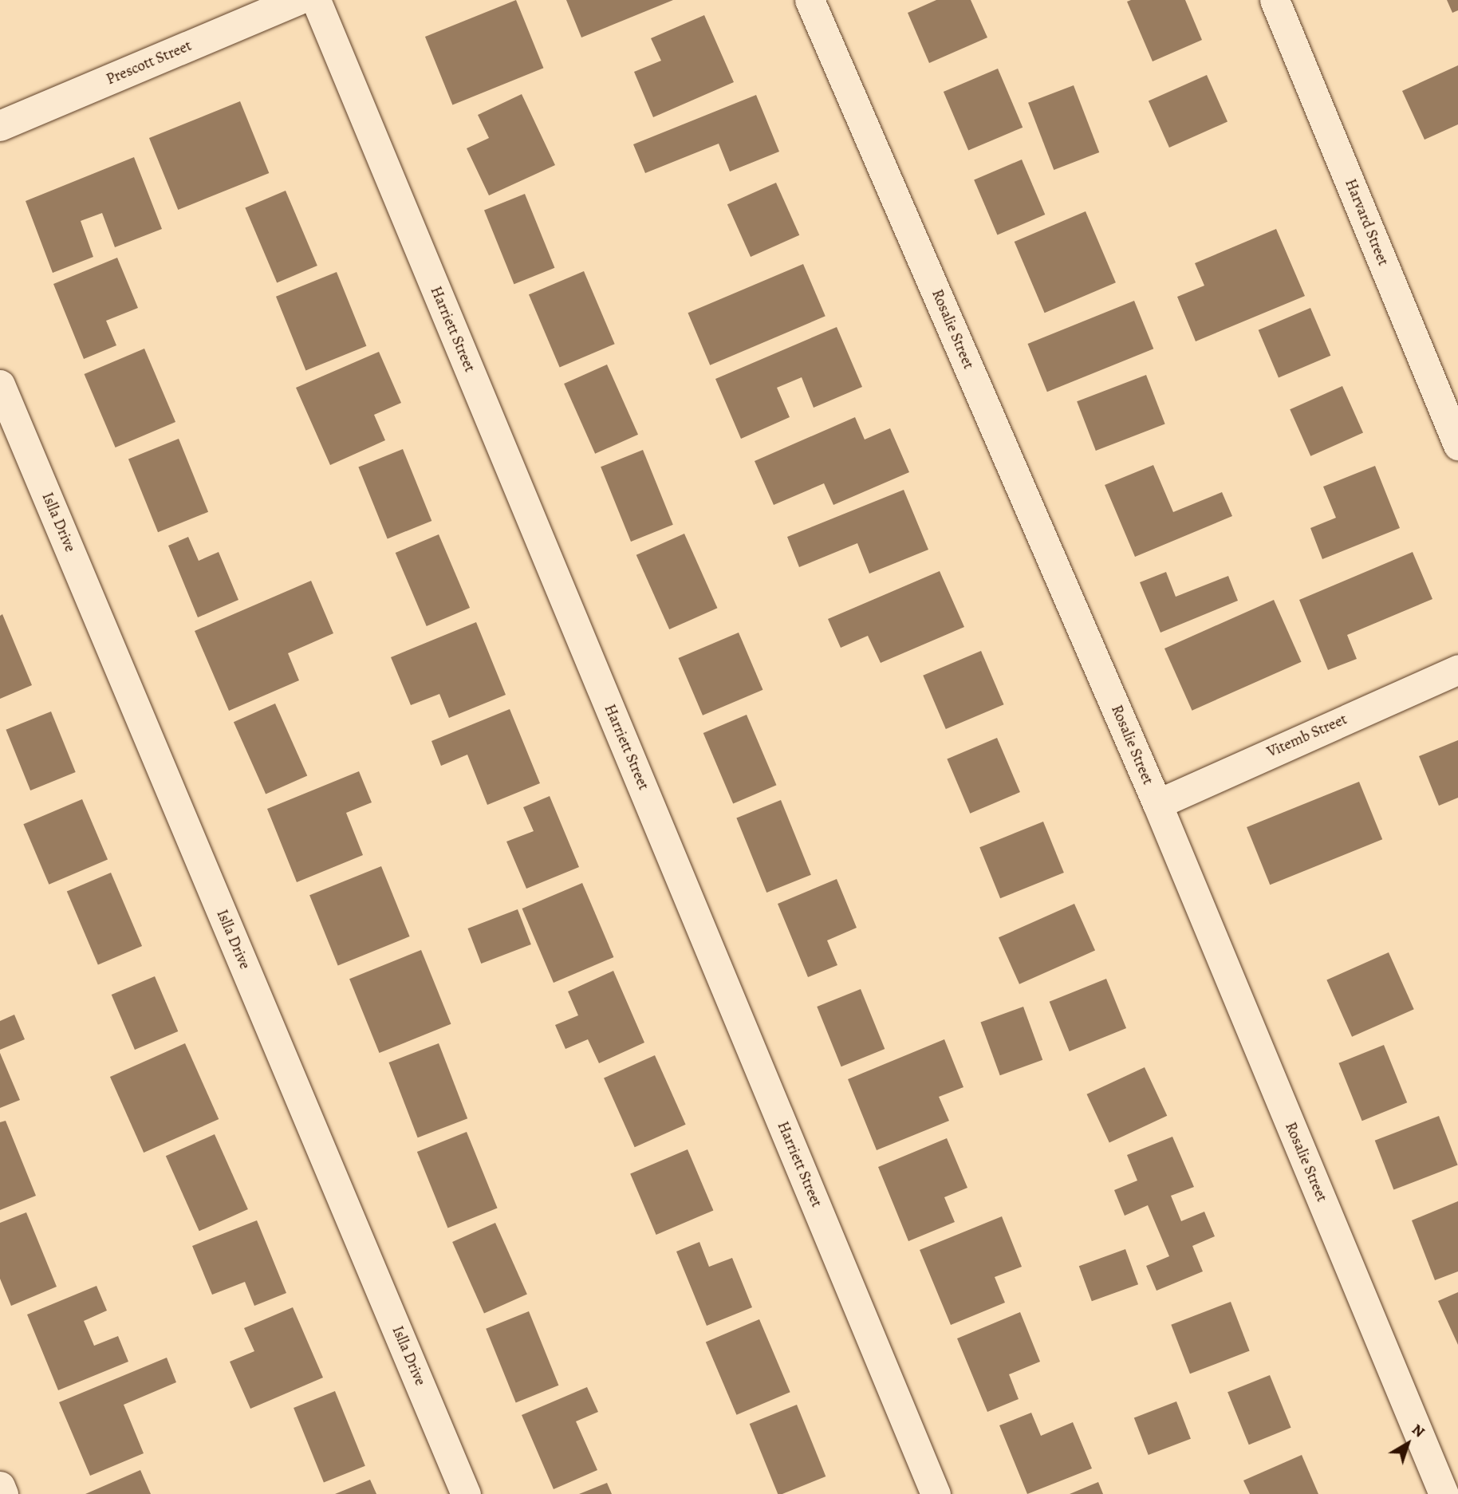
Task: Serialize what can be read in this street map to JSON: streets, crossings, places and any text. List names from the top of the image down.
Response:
{
  "streets": {
    "street": [
      "Prescott Street",
      "Harvard Street",
      "Harriett Street",
      "Rosalie Street",
      "Islla Drive",
      "Vitemb Street"
    ]
  },
  "crossings": [
    ["Rosalie Street", "Vitemb Street"]
  ],
  "north": "top right"
}
